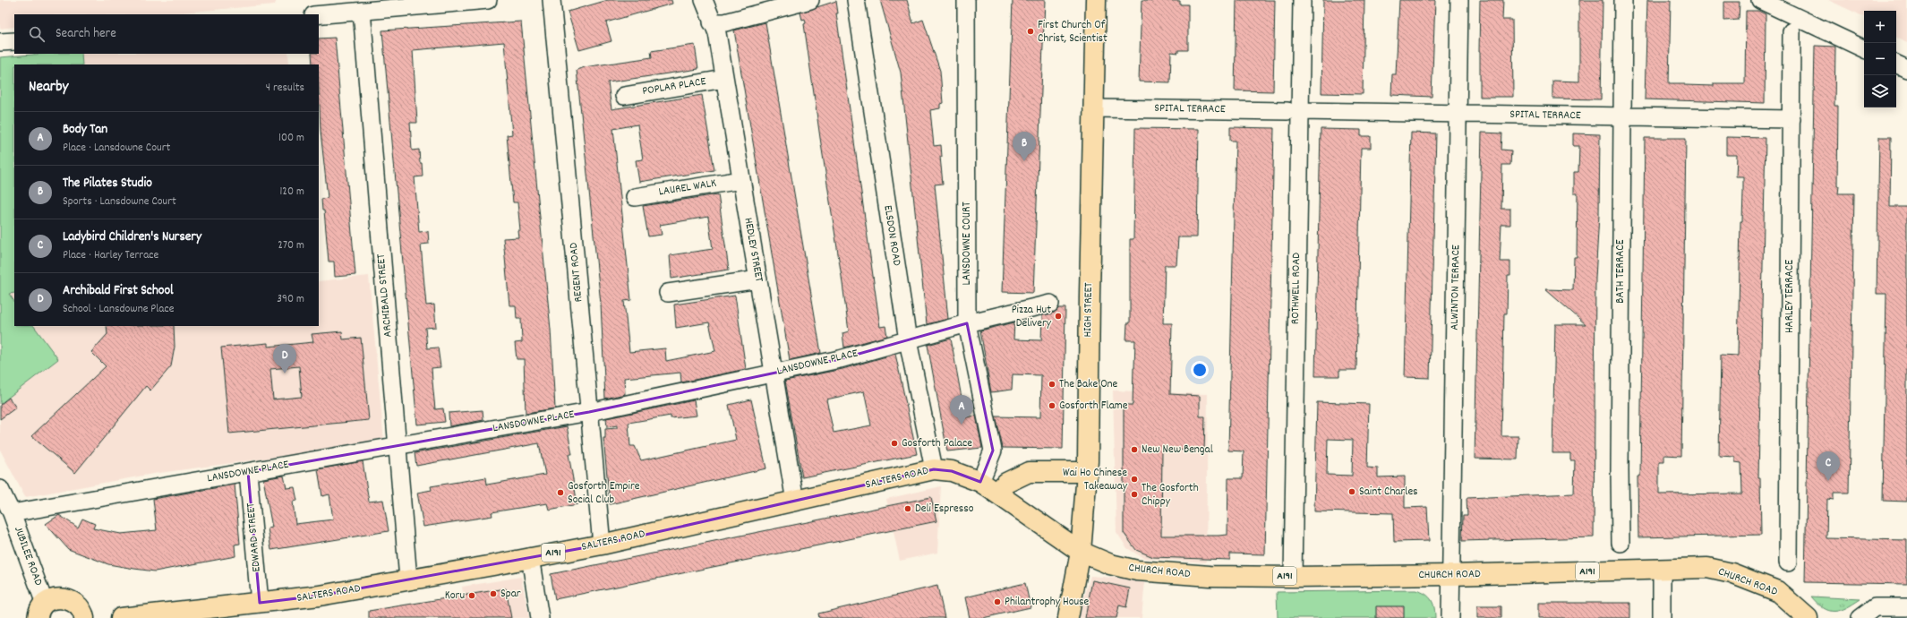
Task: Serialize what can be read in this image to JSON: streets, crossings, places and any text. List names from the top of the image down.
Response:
{
  "streets": {
    "main road": [
      "HIGH STREET",
      "SALTERS ROAD",
      "A191",
      "CHURCH ROAD"
    ],
    "street": [
      "POPLAR PLACE",
      "SPITAL TERRACE",
      "LAUREL WALK",
      "ELSDON ROAD",
      "LANSDOWNE COURT",
      "HEDLEY STREET",
      "BATH TERRACE",
      "REGENT ROAD",
      "ALWINTON TERRACE",
      "ROTHWELL ROAD",
      "ARCHIBALD STREET",
      "HARLEY TERRACE",
      "LANSDOWNE PLACE",
      "EDWARD STREET",
      "JUBILEE ROAD"
    ]
  },
  "crossings": [
    ["POPLAR PLACE", "HEDLEY STREET"],
    ["SPITAL TERRACE", "BATH TERRACE"],
    ["SPITAL TERRACE", "ALWINTON TERRACE"],
    ["SPITAL TERRACE", "ROTHWELL ROAD"],
    ["SPITAL TERRACE", "HARLEY TERRACE"],
    ["SPITAL TERRACE", "HIGH STREET"],
    ["LAUREL WALK", "HEDLEY STREET"],
    ["ELSDON ROAD", "LANSDOWNE PLACE"],
    ["ELSDON ROAD", "SALTERS ROAD"],
    ["LANSDOWNE COURT", "LANSDOWNE PLACE"],
    ["LANSDOWNE COURT", "SALTERS ROAD"],
    ["HEDLEY STREET", "LANSDOWNE PLACE"],
    ["HEDLEY STREET", "SALTERS ROAD"],
    ["REGENT ROAD", "LANSDOWNE PLACE"],
    ["REGENT ROAD", "SALTERS ROAD"],
    ["ALWINTON TERRACE", "CHURCH ROAD"],
    ["ROTHWELL ROAD", "CHURCH ROAD"],
    ["ARCHIBALD STREET", "LANSDOWNE PLACE"],
    ["ARCHIBALD STREET", "SALTERS ROAD"],
    ["HIGH STREET", "SALTERS ROAD"],
    ["HIGH STREET", "CHURCH ROAD"],
    ["LANSDOWNE PLACE", "EDWARD STREET"],
    ["LANSDOWNE PLACE", "JUBILEE ROAD"],
    ["SALTERS ROAD", "EDWARD STREET"],
    ["SALTERS ROAD", "CHURCH ROAD"]
  ],
  "places": [
    "First Church Of Christ, Scientist",
    "Pizza Hut Delivery",
    "The Bake One",
    "Gosforth Flame",
    "Gosforth Palace",
    "New New Bengal",
    "Wai Ho Chinese Takeaway",
    "Saint Charles",
    "Gosforth Empire Social Club",
    "The Gosforth Chippy",
    "Deli Espresso",
    "Spar",
    "Koru",
    "Philantrophy House"
  ],
  "page": {
    "map_buttons": ["+", "−"],
    "search": "Search here",
    "heading": ["Nearby", "4 results"],
    "list": [
      {
        "mark": "A",
        "name": "Body Tan",
        "note": "Place · Lansdowne Court",
        "value": "100 m"
      },
      {
        "mark": "B",
        "name": "The Pilates Studio",
        "note": "Sports · Lansdowne Court",
        "value": "120 m"
      },
      {
        "mark": "C",
        "name": "Ladybird Children's Nursery",
        "note": "Place · Harley Terrace",
        "value": "270 m"
      },
      {
        "mark": "D",
        "name": "Archibald First School",
        "note": "School · Lansdowne Place",
        "value": "390 m"
      }
    ],
    "pins": [
      "B",
      "D",
      "A",
      "C"
    ]
  }
}
